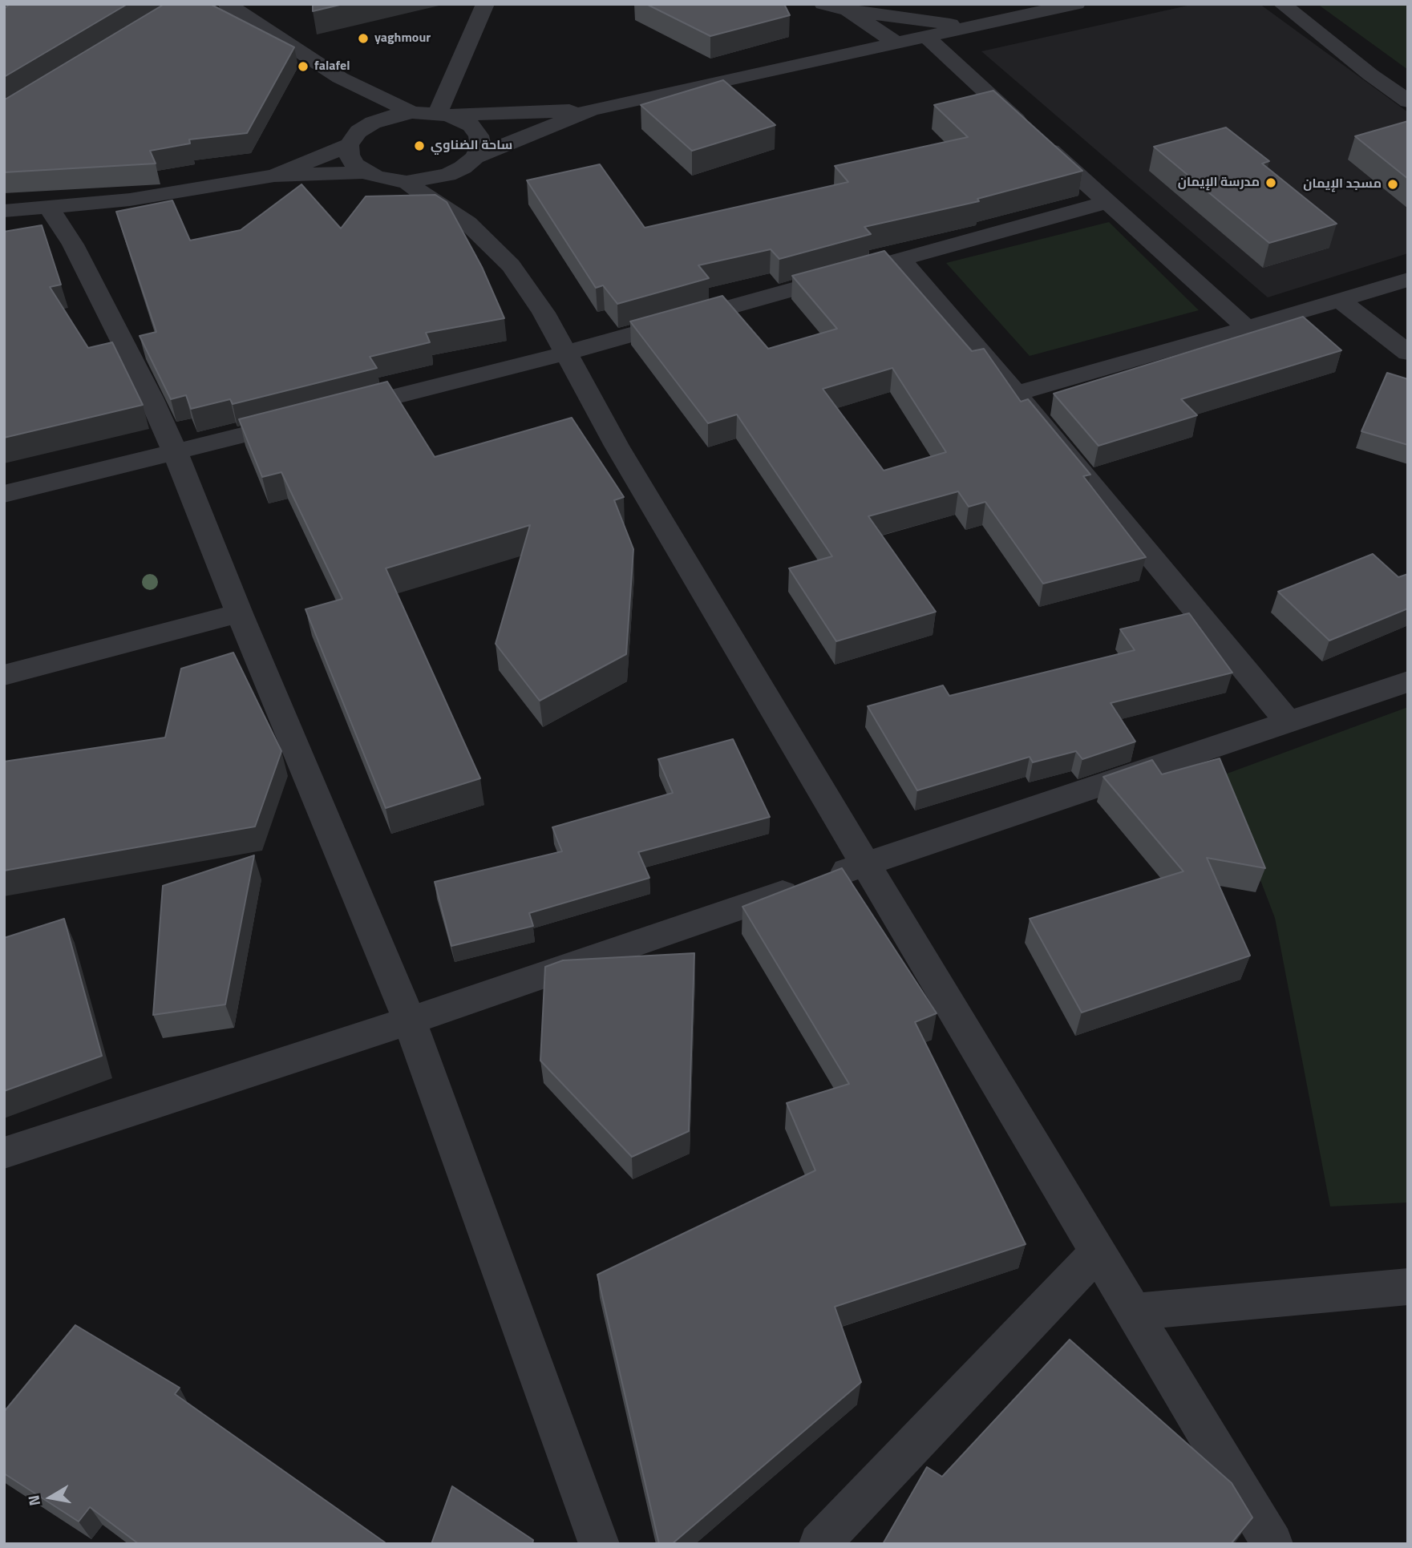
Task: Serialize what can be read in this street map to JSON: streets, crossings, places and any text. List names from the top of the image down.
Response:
{
  "places": [
    "yaghmour",
    "falafel",
    "ساحة الضناوي",
    "مدرسة الإيمان",
    "مسجد الإيمان"
  ],
  "north": "left"
}
